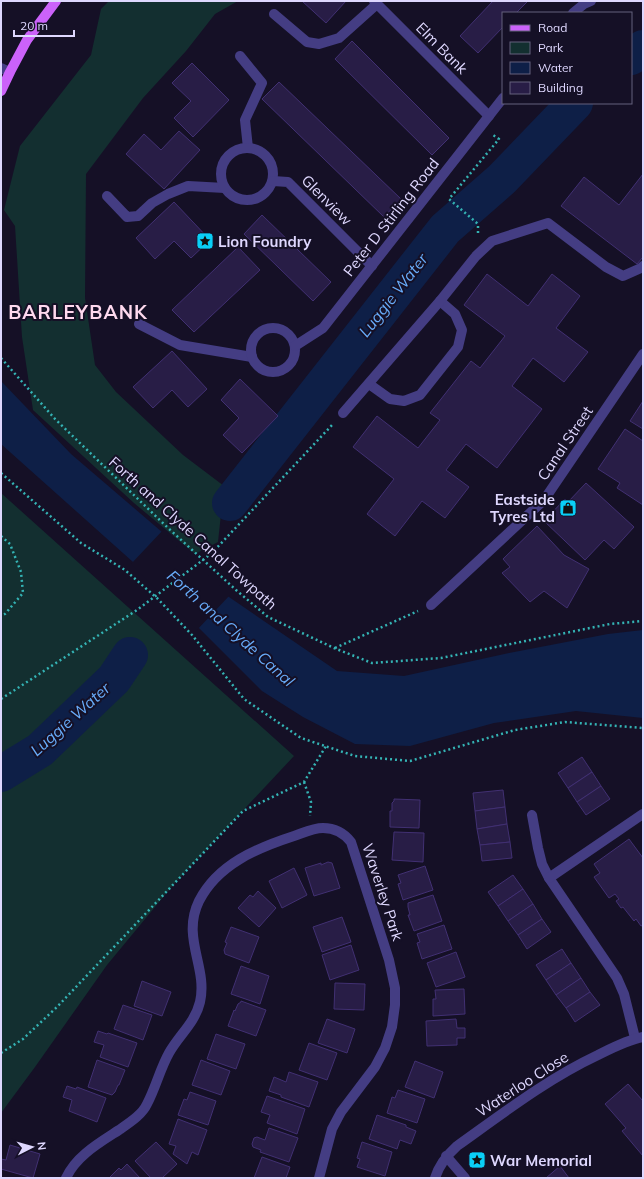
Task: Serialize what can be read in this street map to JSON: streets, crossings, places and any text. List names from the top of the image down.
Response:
{
  "streets": {
    "street": [
      "Elm Bank",
      "Glenview",
      "Peter D Stirling Road",
      "Canal Street",
      "Waverley Park",
      "Waterloo Close"
    ],
    "path": ["Forth and Clyde Canal Towpath"]
  },
  "crossings": [
    ["Elm Bank", "Peter D Stirling Road"],
    ["Glenview", "Peter D Stirling Road"]
  ],
  "districts": ["BARLEYBANK"],
  "water": ["Luggie Water", "Forth and Clyde Canal"],
  "places": {
    "place": ["Lion Foundry", "War Memorial"],
    "shop": ["Eastside Tyres Ltd"]
  },
  "legend": [
    "Road",
    "Park",
    "Water",
    "Building"
  ],
  "scale_bar": "20 m",
  "north": "right"
}
